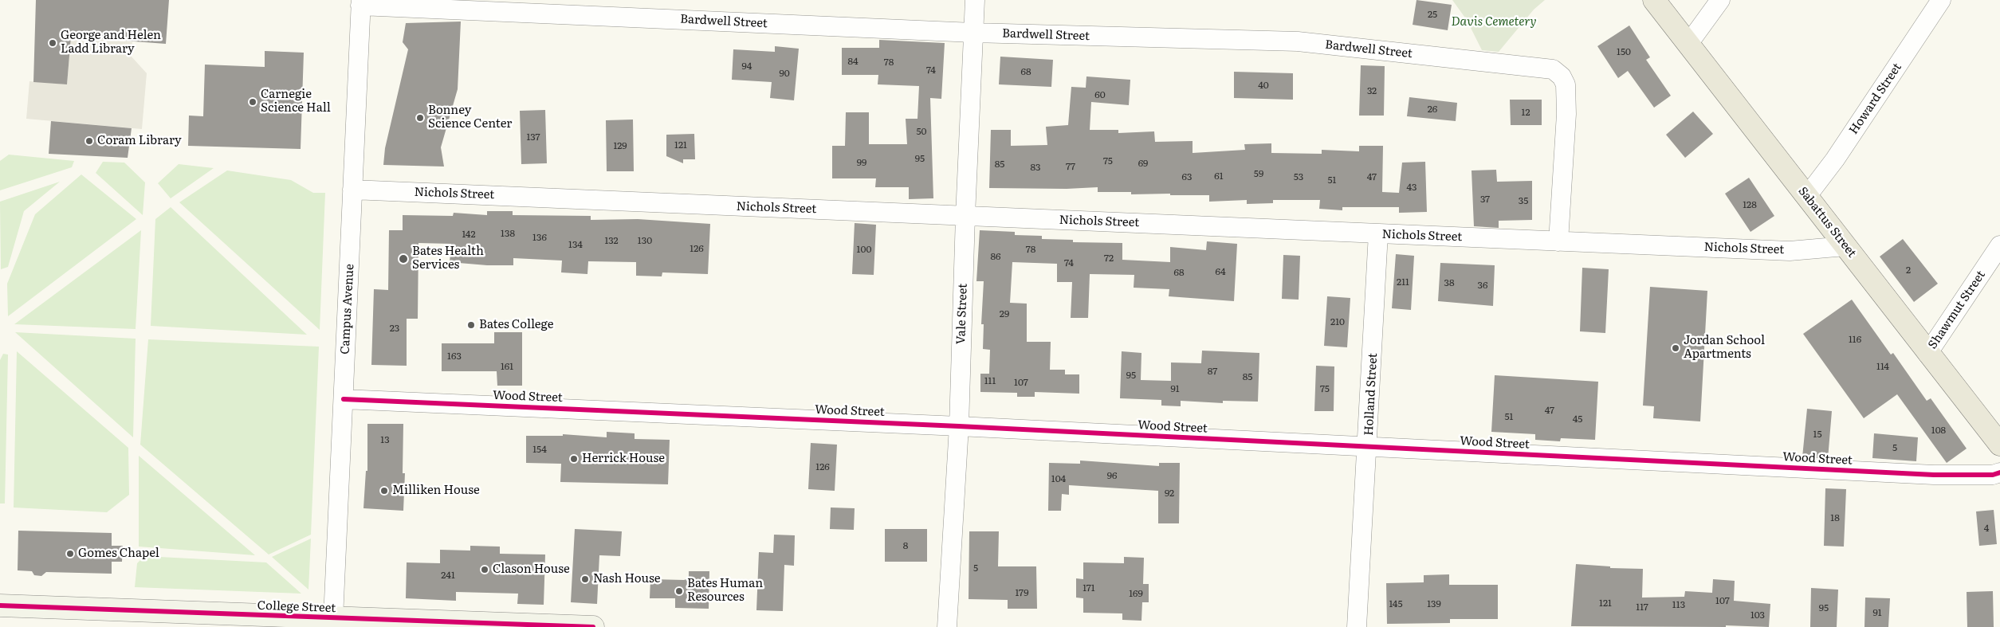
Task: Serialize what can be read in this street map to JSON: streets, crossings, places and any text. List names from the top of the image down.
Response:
{
  "streets": {
    "main road": ["Sabattus Street", "College Street"],
    "street": [
      "Bardwell Street",
      "Howard Street",
      "Nichols Street",
      "Campus Avenue",
      "Shawmut Street",
      "Vale Street",
      "Holland Street",
      "Wood Street"
    ]
  },
  "crossings": [
    ["Bardwell Street", "Nichols Street"],
    ["Bardwell Street", "Campus Avenue"],
    ["Bardwell Street", "Vale Street"],
    ["Howard Street", "Sabattus Street"],
    ["Nichols Street", "Sabattus Street"],
    ["Nichols Street", "Campus Avenue"],
    ["Nichols Street", "Vale Street"],
    ["Nichols Street", "Holland Street"],
    ["Sabattus Street", "Shawmut Street"],
    ["Campus Avenue", "Wood Street"],
    ["Campus Avenue", "College Street"],
    ["Vale Street", "Wood Street"],
    ["Holland Street", "Wood Street"]
  ],
  "parks": ["Davis Cemetery"],
  "places": [
    "George and Helen Ladd Library",
    "Carnegie Science Hall",
    "Bonney Science Center",
    "Coram Library",
    "Bates Health Services",
    "Bates College",
    "Jordan School Apartments",
    "Herrick House",
    "Milliken House",
    "Gomes Chapel",
    "Clason House",
    "Nash House",
    "Bates Human Resources"
  ],
  "house_numbers": [
    "25",
    "150",
    "84",
    "78",
    "94",
    "74",
    "68",
    "90",
    "40",
    "32",
    "60",
    "26",
    "12",
    "50",
    "137",
    "121",
    "129",
    "95",
    "75",
    "99",
    "69",
    "85",
    "77",
    "83",
    "59",
    "61",
    "63",
    "53",
    "47",
    "51",
    "43",
    "37",
    "35",
    "128",
    "138",
    "142",
    "136",
    "132",
    "130",
    "134",
    "126",
    "100",
    "78",
    "86",
    "72",
    "74",
    "2",
    "64",
    "68",
    "211",
    "38",
    "36",
    "29",
    "210",
    "23",
    "116",
    "163",
    "161",
    "114",
    "87",
    "95",
    "85",
    "111",
    "107",
    "91",
    "75",
    "47",
    "51",
    "45",
    "108",
    "15",
    "13",
    "5",
    "154",
    "126",
    "96",
    "104",
    "92",
    "18",
    "4",
    "8",
    "5",
    "241",
    "171",
    "179",
    "169",
    "107",
    "121",
    "145",
    "139",
    "113",
    "117",
    "95",
    "91",
    "103"
  ]
}
